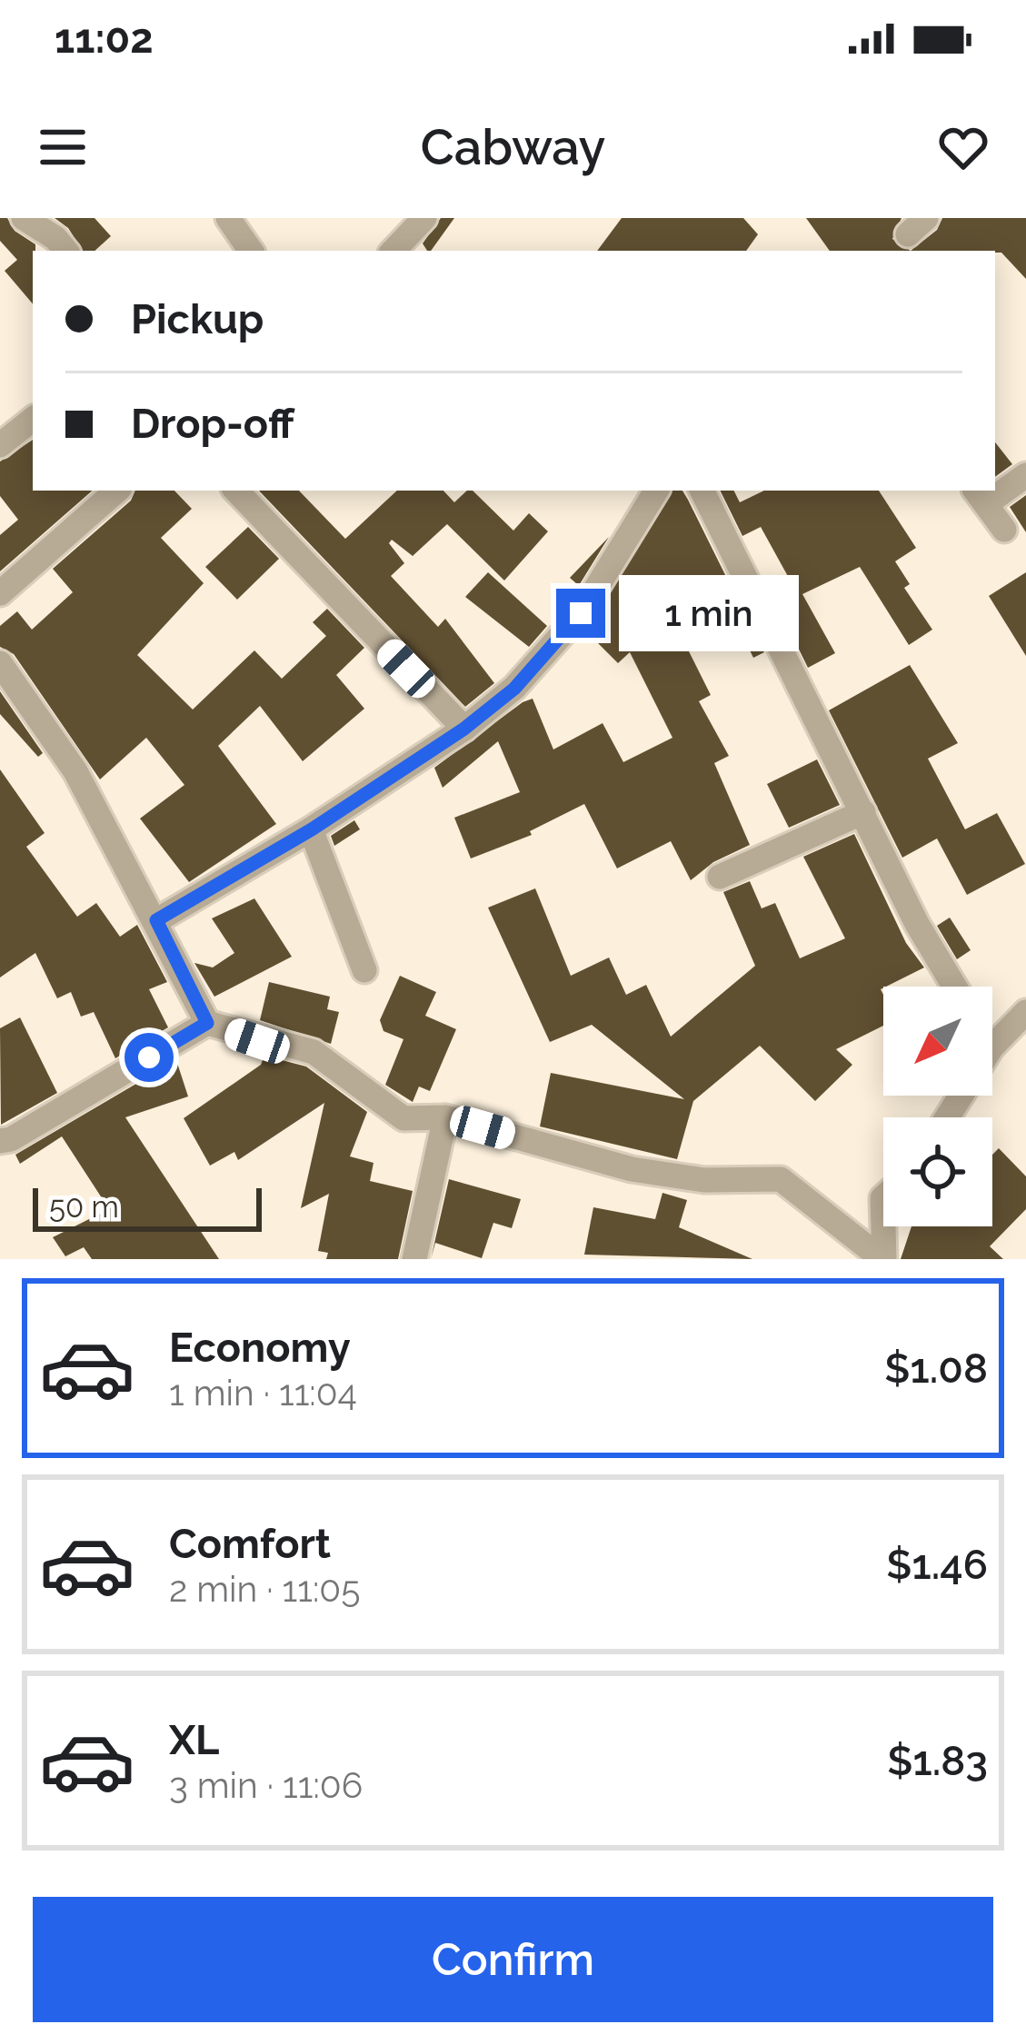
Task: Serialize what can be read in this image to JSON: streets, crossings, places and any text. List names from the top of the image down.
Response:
{
  "scale_bar": "50 m",
  "north": "bottom left",
  "page": {
    "status": "11:02",
    "header": "Cabway",
    "banner": ["Pickup", "Drop-off"],
    "bubble": "1 min",
    "scale": "50 m",
    "list": [
      {
        "name": "Economy",
        "note": "1 min · 11:04",
        "value": "$1.08"
      },
      {
        "name": "Comfort",
        "note": "2 min · 11:05",
        "value": "$1.46"
      },
      {
        "name": "XL",
        "note": "3 min · 11:06",
        "value": "$1.83"
      }
    ],
    "buttons": "Confirm"
  }
}
